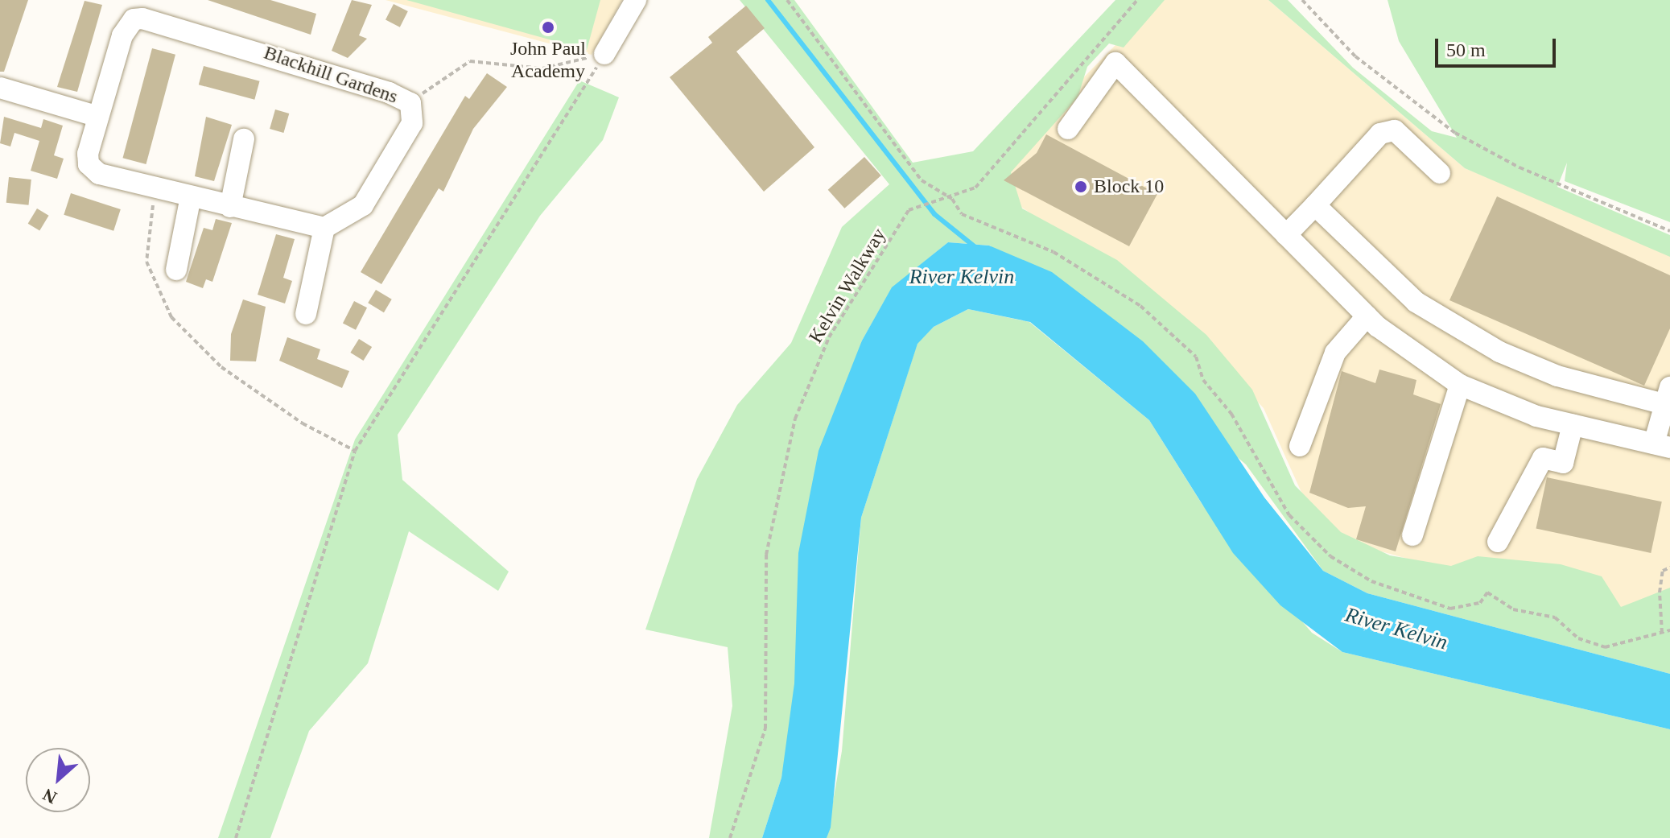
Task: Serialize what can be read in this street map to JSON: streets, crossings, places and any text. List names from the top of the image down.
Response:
{
  "streets": {
    "street": ["Blackhill Gardens"],
    "path": ["Kelvin Walkway"]
  },
  "water": ["River Kelvin"],
  "places": ["John Paul Academy", "Block 10"],
  "scale_bar": "50 m",
  "north": "bottom left"
}
